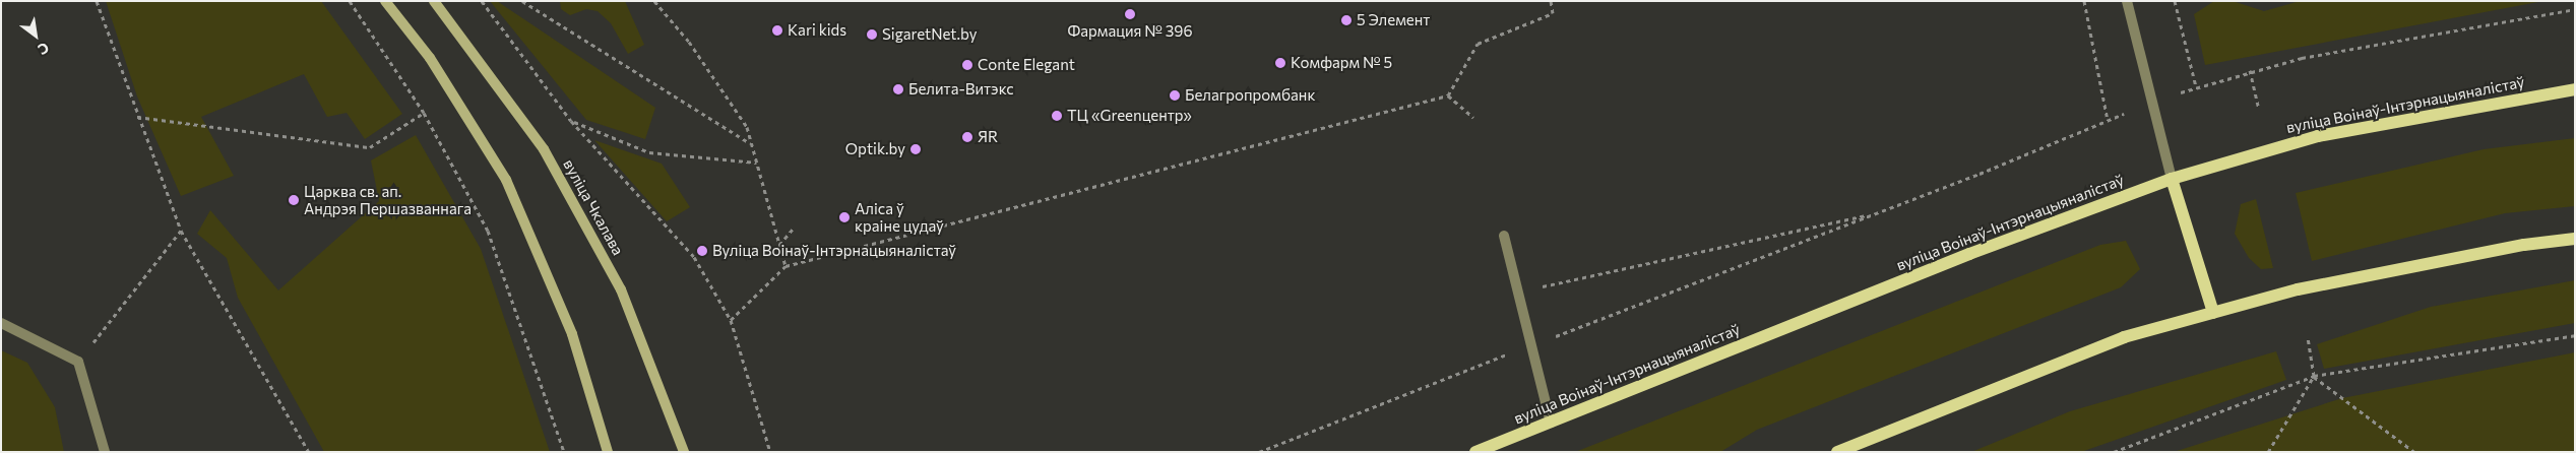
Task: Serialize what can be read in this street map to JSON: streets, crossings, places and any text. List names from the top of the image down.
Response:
{
  "streets": {
    "main road": ["вуліца Воінаў-Інтэрнацыяналістаў", "вуліца Чкалава"]
  },
  "places": [
    "Фармация № 396",
    "5 Элемент",
    "Kari kids",
    "SigaretNet.by",
    "Комфарм № 5",
    "Conte Elegant",
    "Белита-Витэкс",
    "Белагропромбанк",
    "ТЦ «Greenцентр»",
    "ЯR",
    "Optik.by",
    "Царква св. ап. Андрэя Першазваннага",
    "Аліса ў краіне цудаў",
    "Вуліца Воінаў-Інтэрнацыяналістаў"
  ],
  "north": "bottom right"
}
